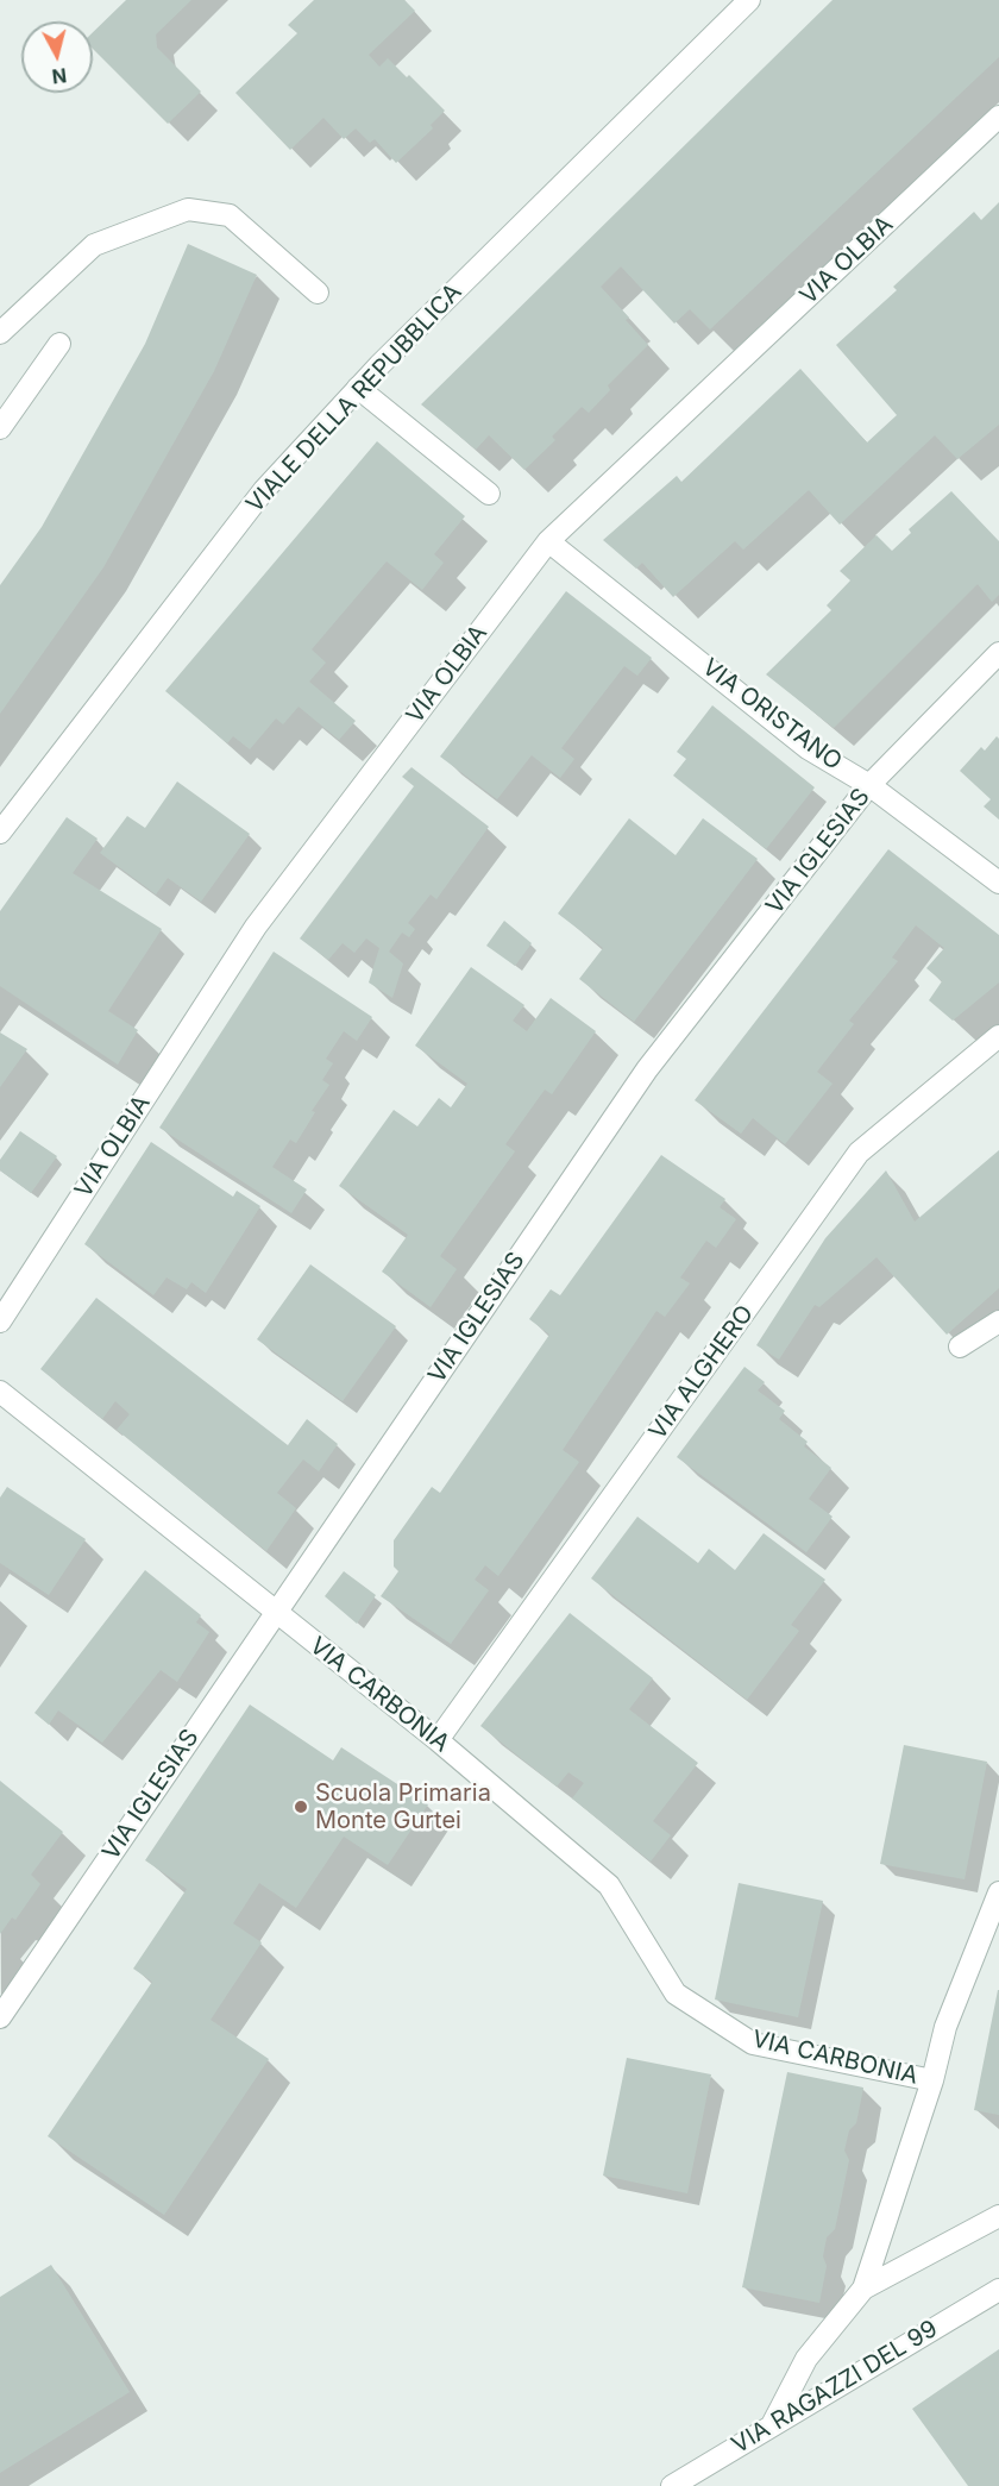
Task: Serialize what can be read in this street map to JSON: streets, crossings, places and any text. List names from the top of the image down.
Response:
{
  "streets": {
    "street": [
      "VIA OLBIA",
      "VIALE DELLA REPUBBLICA",
      "VIA ORISTANO",
      "VIA IGLESIAS",
      "VIA ALGHERO",
      "VIA CARBONIA",
      "VIA RAGAZZI DEL 99"
    ]
  },
  "crossings": [
    ["VIA OLBIA", "VIA ORISTANO"],
    ["VIA ORISTANO", "VIA IGLESIAS"],
    ["VIA IGLESIAS", "VIA CARBONIA"],
    ["VIA ALGHERO", "VIA CARBONIA"]
  ],
  "places": ["Scuola Primaria Monte Gurtei"],
  "north": "bottom"
}
